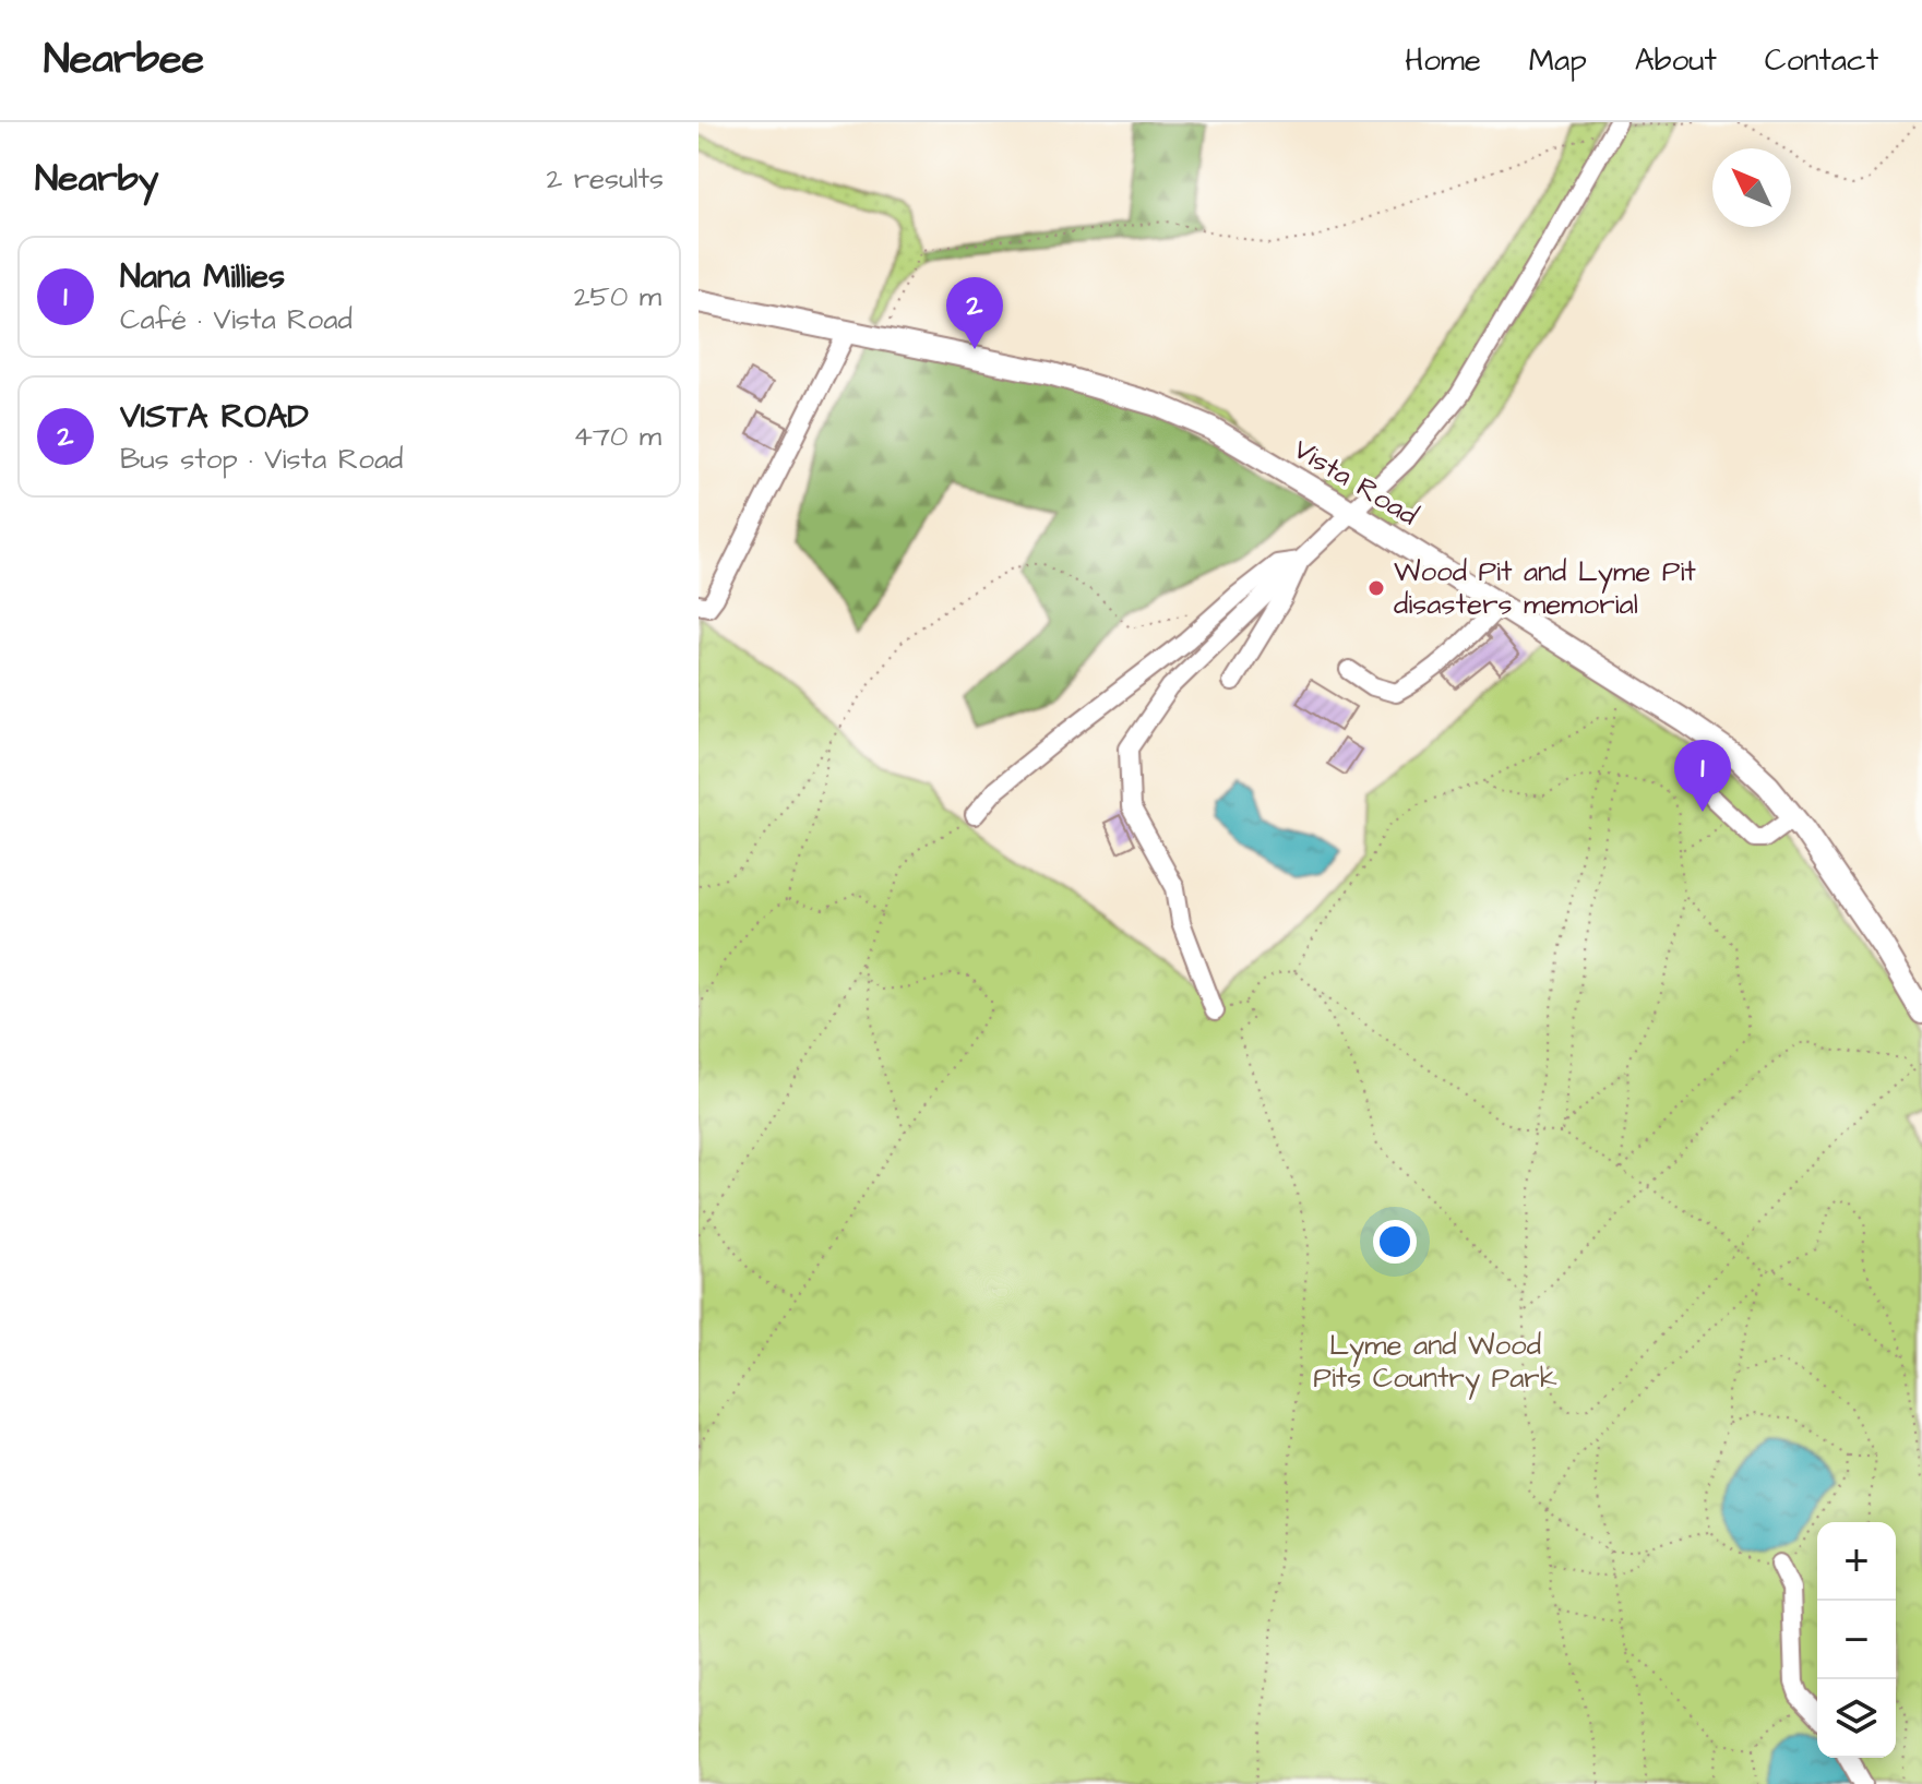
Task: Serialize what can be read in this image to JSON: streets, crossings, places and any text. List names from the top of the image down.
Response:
{
  "streets": {
    "main road": ["Vista Road"]
  },
  "parks": ["Lyme and Wood Pits Country Park"],
  "places": ["Wood Pit and Lyme Pit disasters memorial"],
  "north": "top left",
  "page": {
    "header": "Nearbee",
    "nav": [
      "Home",
      "Map",
      "About",
      "Contact"
    ],
    "heading": ["Nearby", "2 results"],
    "list": [
      {
        "mark": "1",
        "name": "Nana Millies",
        "note": "Café · Vista Road",
        "value": "250 m"
      },
      {
        "mark": "2",
        "name": "VISTA ROAD",
        "note": "Bus stop · Vista Road",
        "value": "470 m"
      }
    ],
    "pins": ["2", "1"],
    "map_buttons": ["+", "−"]
  }
}
